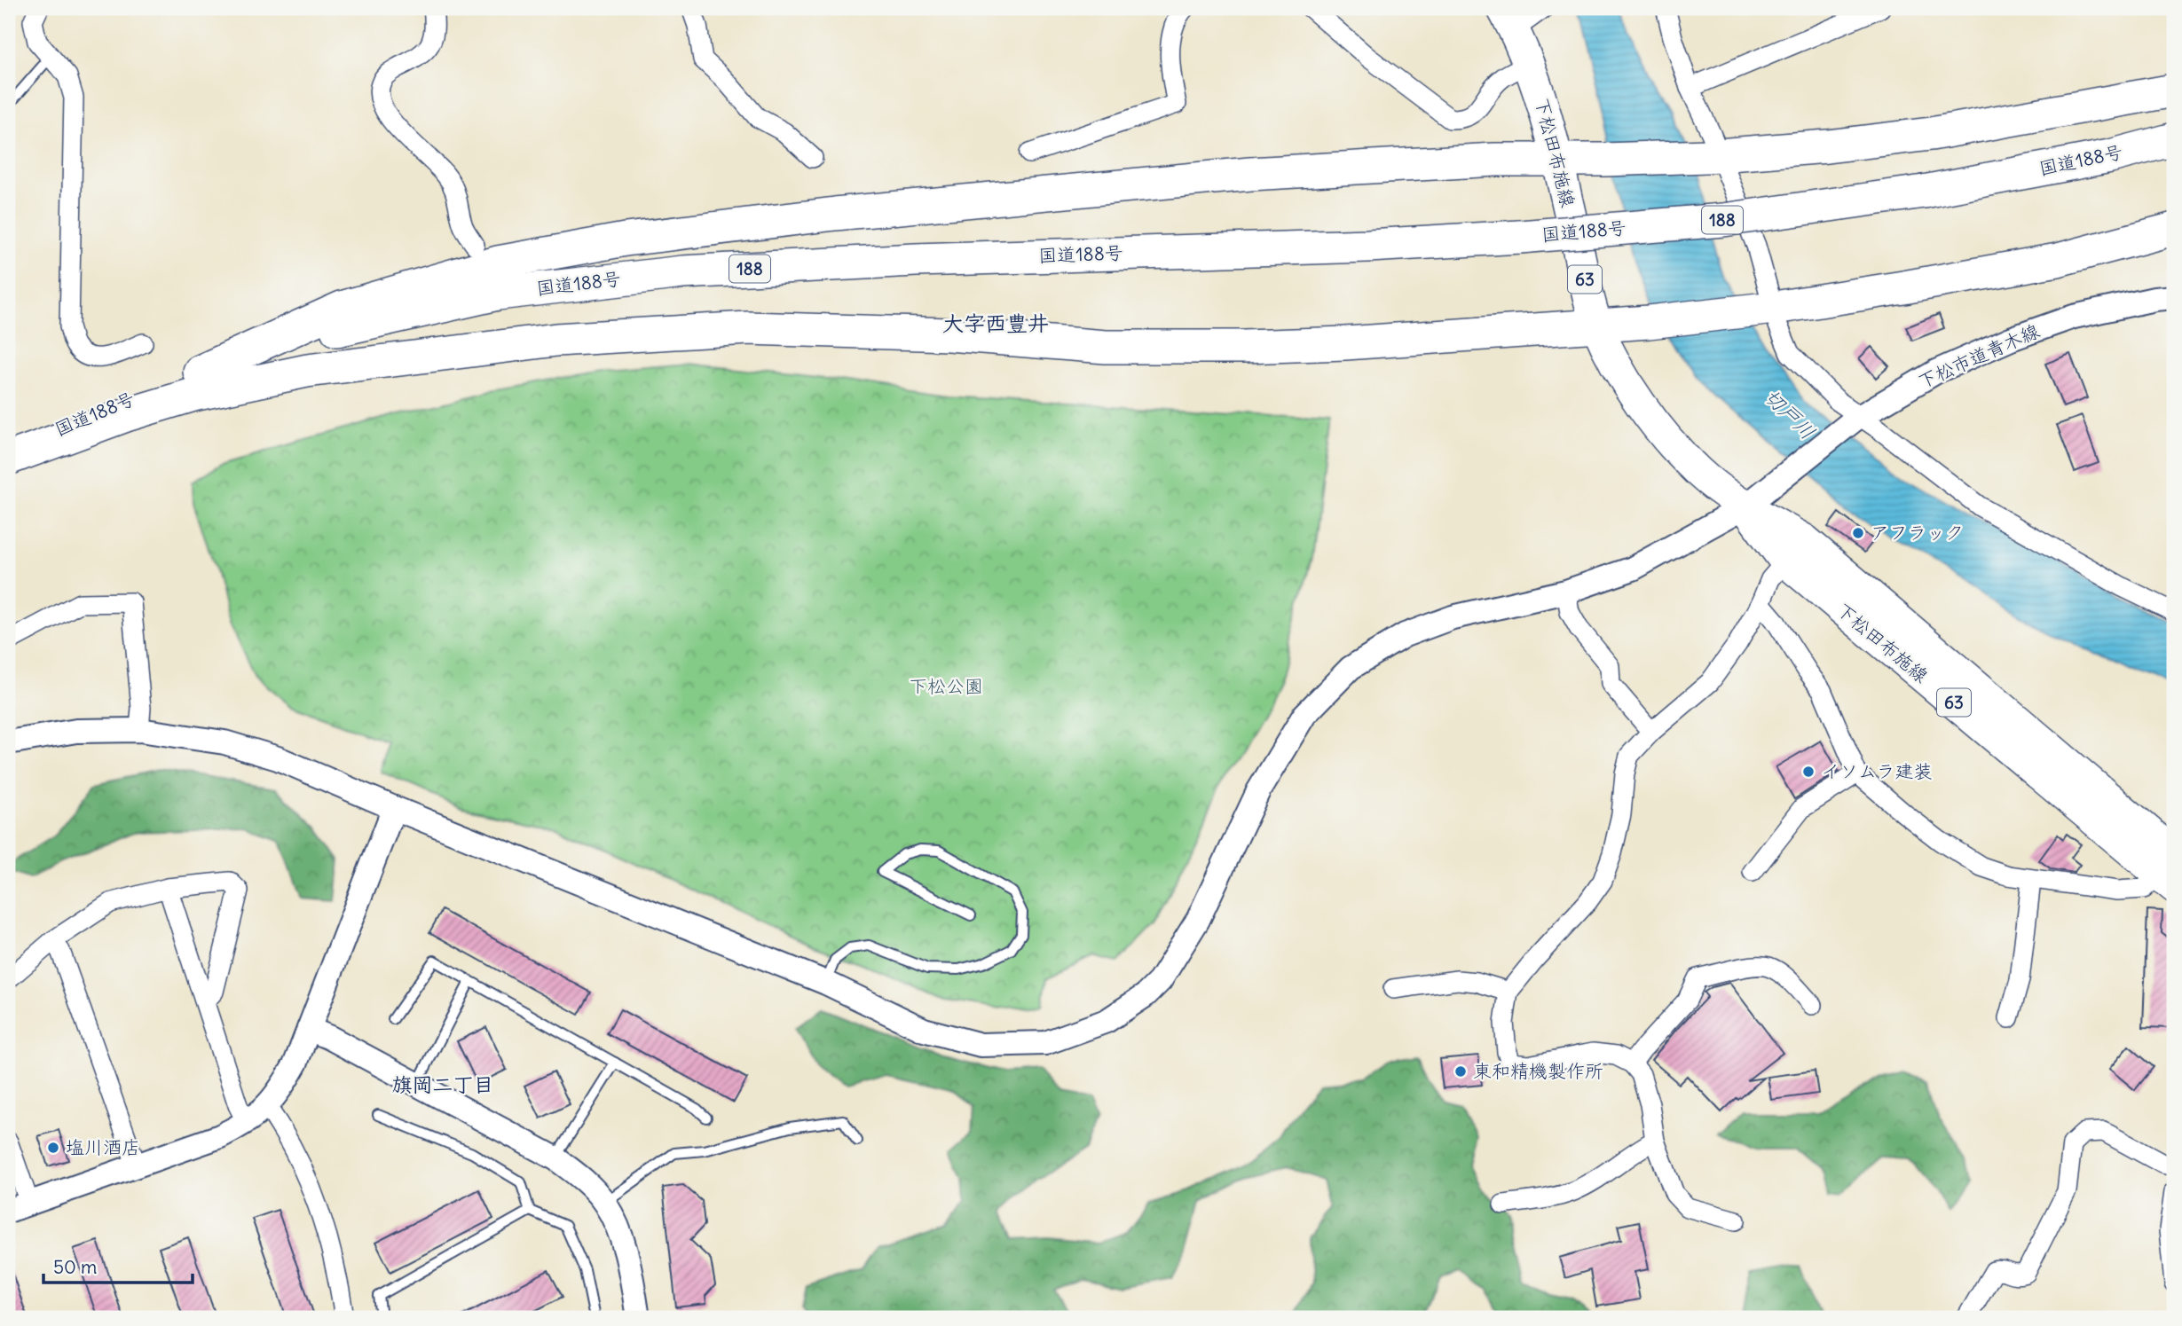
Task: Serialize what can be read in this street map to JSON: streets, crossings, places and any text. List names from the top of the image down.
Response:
{
  "streets": {
    "highway": ["国道188号", "188"],
    "main road": ["下松田布施線", "63"],
    "street": ["下松市道青木線"]
  },
  "crossings": [
    ["下松田布施線", "下松市道青木線"]
  ],
  "districts": ["大字西豊井", "旗岡二丁目"],
  "water": ["切戸川"],
  "parks": ["下松公園"],
  "places": [
    "アフラック",
    "イソムラ建装",
    "東和精機製作所",
    "塩川酒店"
  ],
  "scale_bar": "50 m"
}
